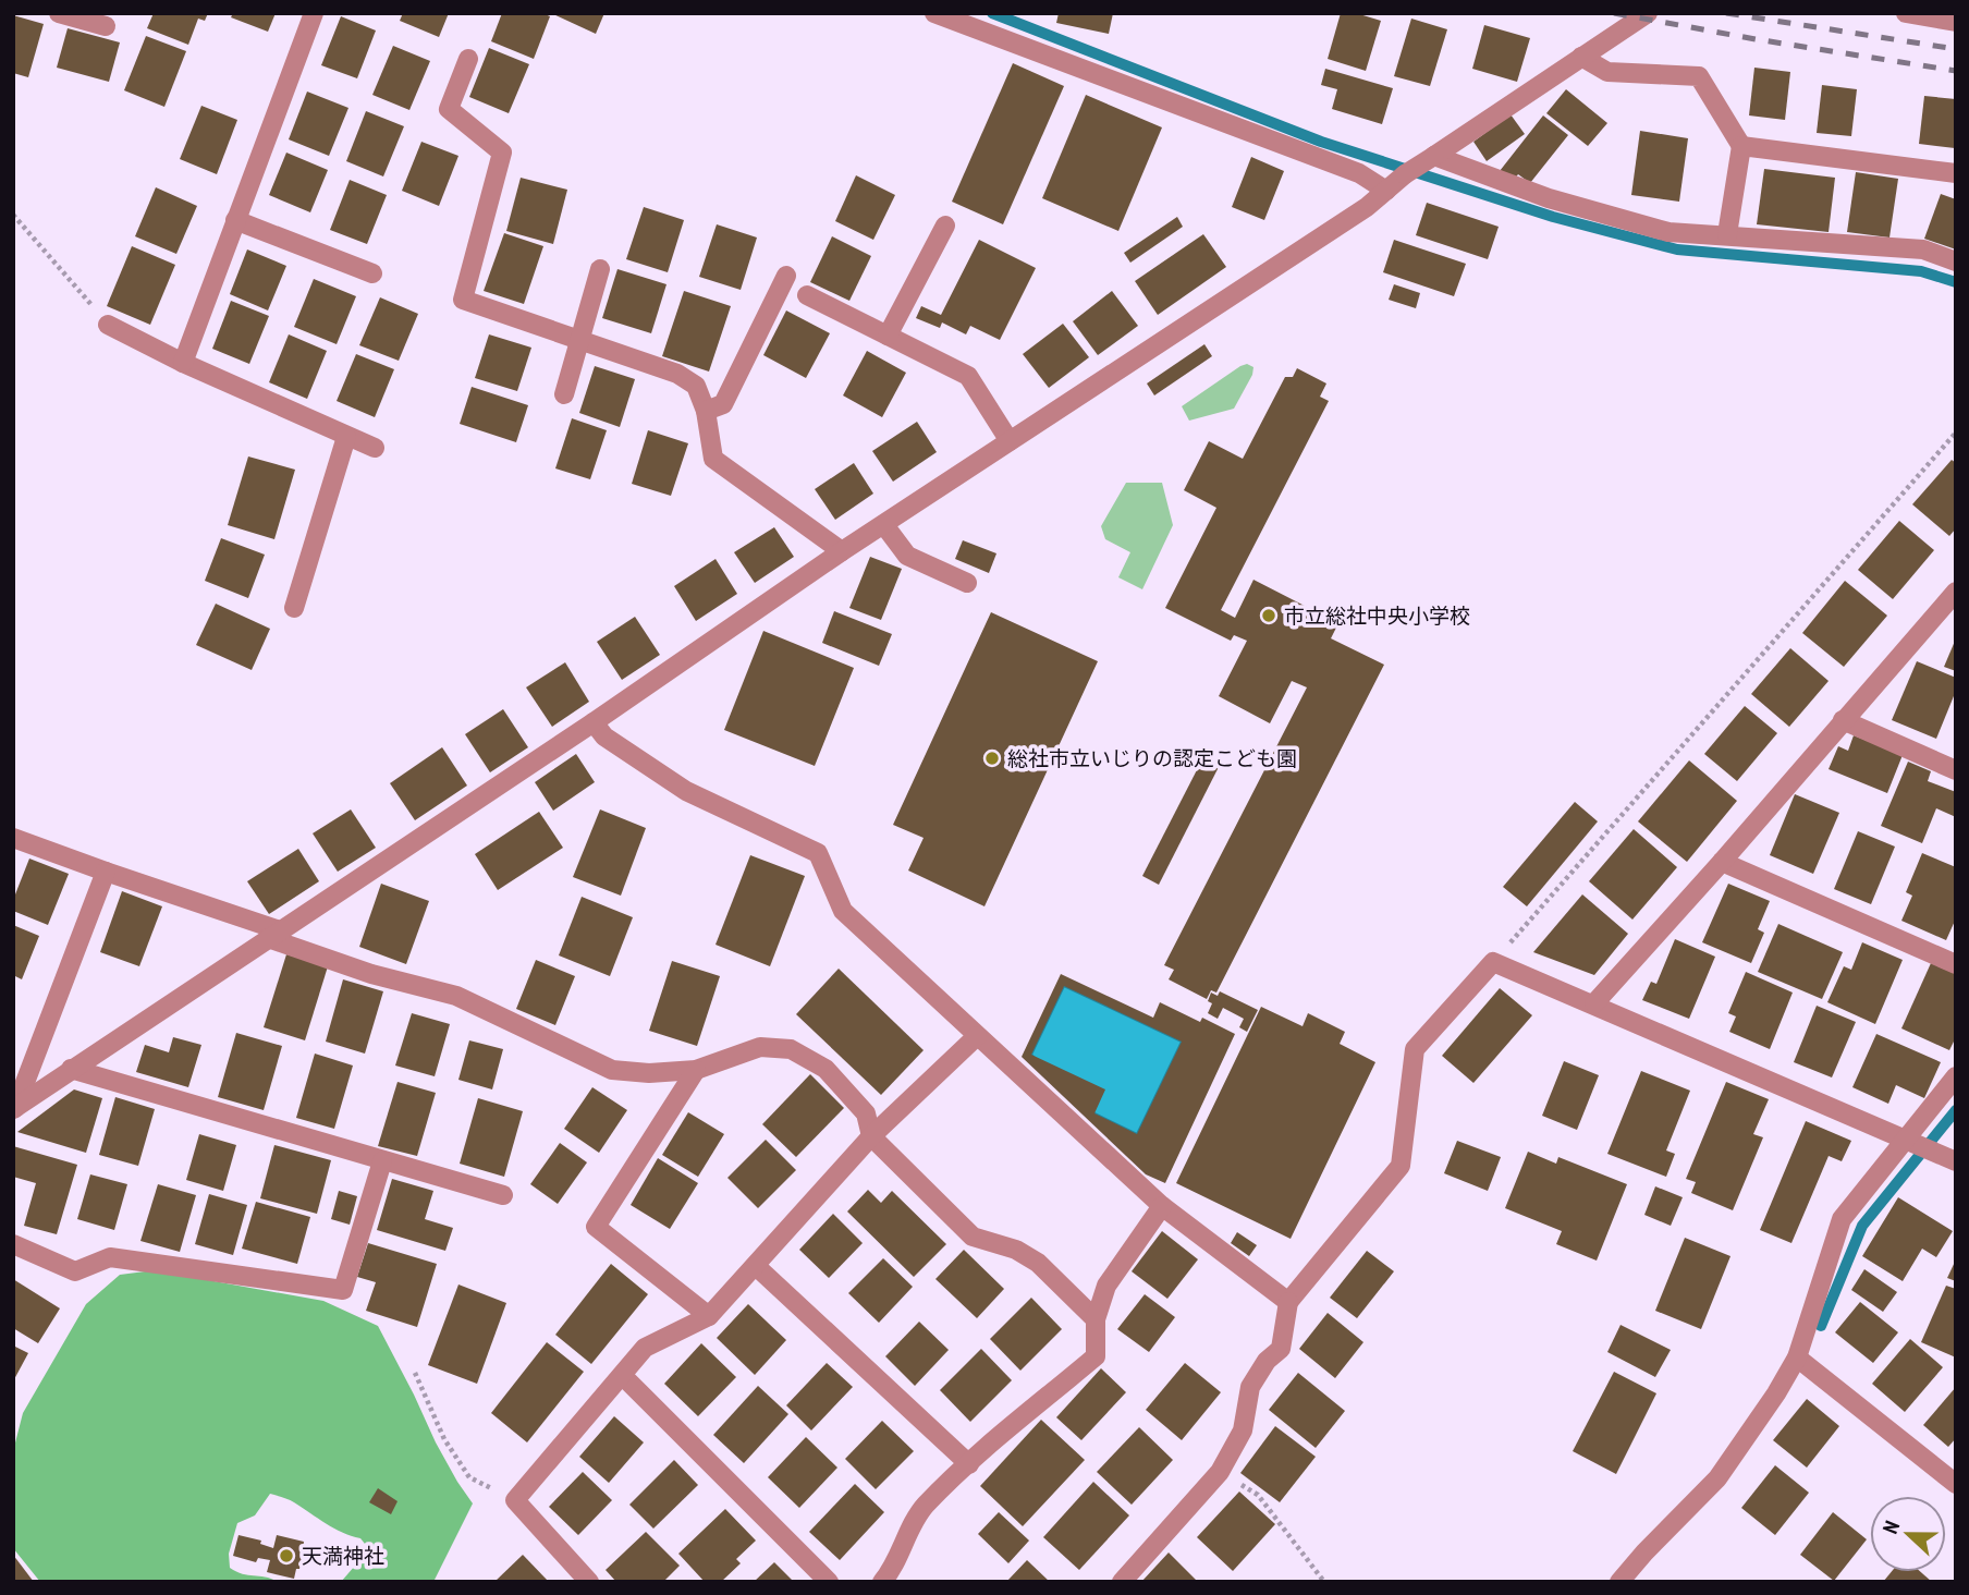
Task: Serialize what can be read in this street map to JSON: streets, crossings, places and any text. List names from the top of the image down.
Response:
{
  "places": ["市立総社中央小学校", "総社市立いじりの認定こども園", "天満神社"],
  "north": "left"
}
